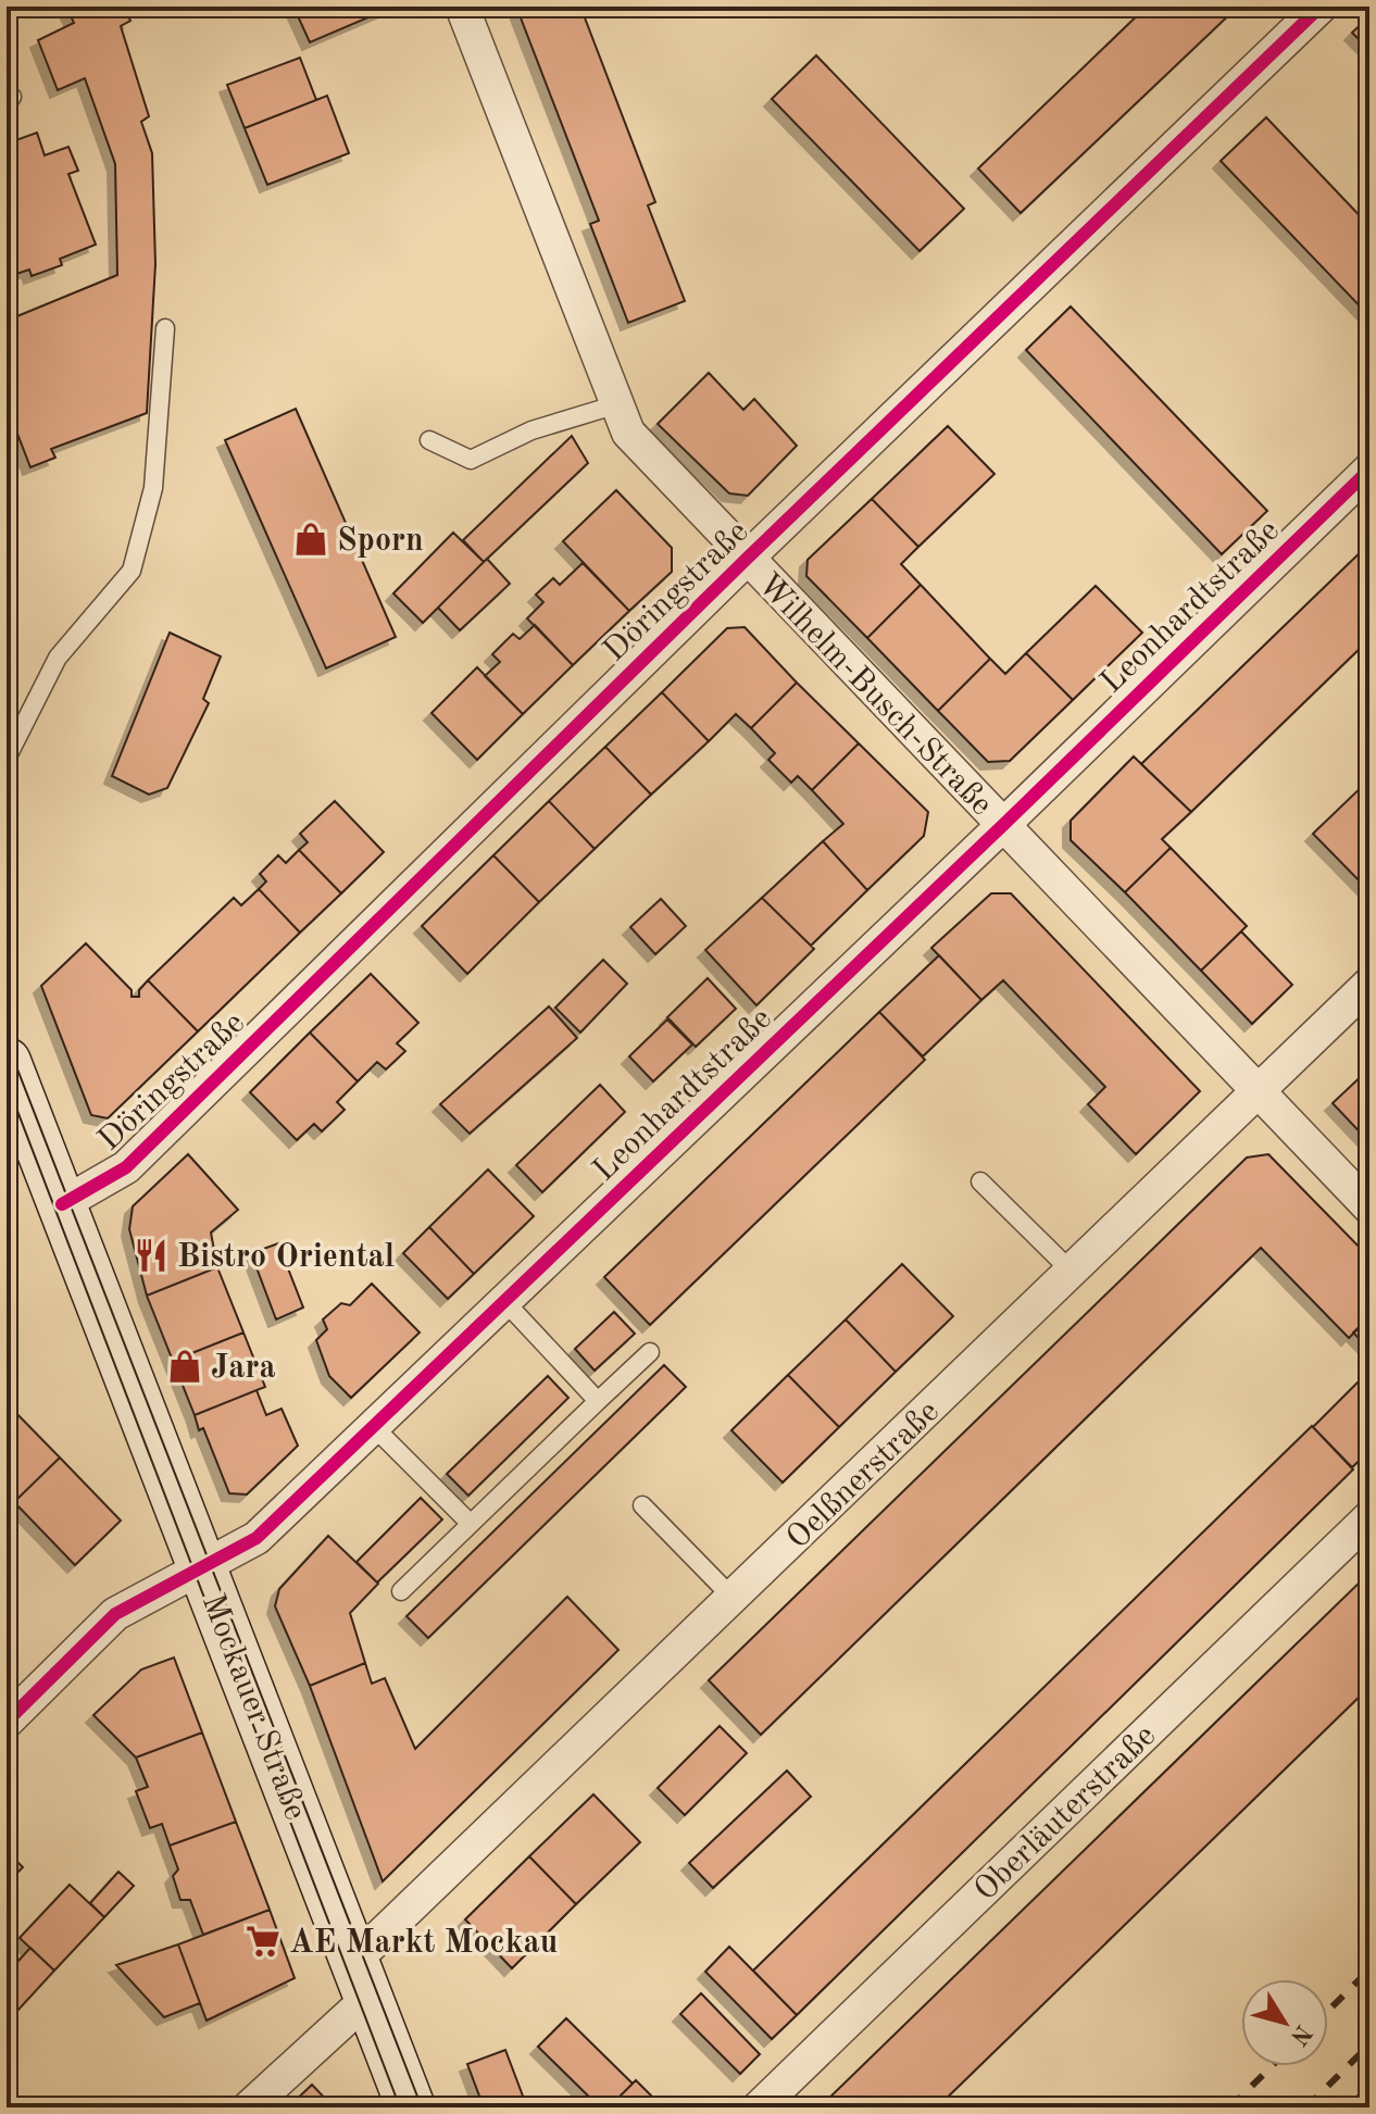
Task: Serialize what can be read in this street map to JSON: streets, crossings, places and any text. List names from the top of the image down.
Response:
{
  "streets": {
    "main road": ["Mockauer Straße"],
    "street": [
      "Döringstraße",
      "Leonhardtstraße",
      "Wilhelm-Busch-Straße",
      "Oelßnerstraße",
      "Oberläuterstraße"
    ]
  },
  "crossings": [
    ["Döringstraße", "Wilhelm-Busch-Straße"],
    ["Döringstraße", "Mockauer Straße"],
    ["Leonhardtstraße", "Wilhelm-Busch-Straße"],
    ["Leonhardtstraße", "Mockauer Straße"],
    ["Wilhelm-Busch-Straße", "Oelßnerstraße"],
    ["Oelßnerstraße", "Mockauer Straße"]
  ],
  "places": {
    "shop": ["Sporn", "Jara"],
    "restaurant": ["Bistro Oriental"],
    "supermarket": ["AE Markt Mockau"]
  },
  "north": "bottom right"
}
